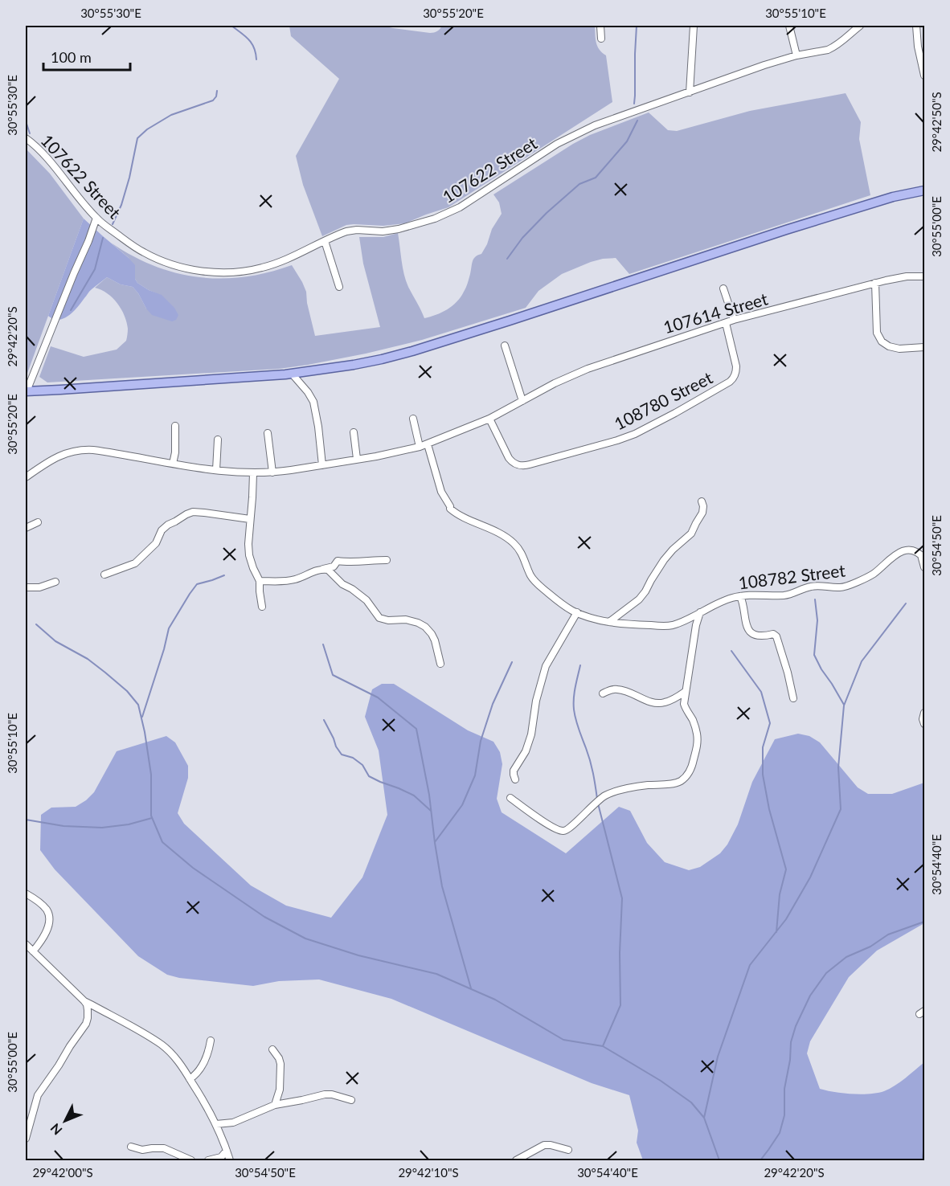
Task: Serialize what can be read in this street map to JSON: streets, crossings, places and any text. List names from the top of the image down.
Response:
{
  "streets": {
    "street": [
      "107622 Street",
      "107614 Street",
      "108780 Street",
      "108782 Street"
    ]
  },
  "crossings": [
    ["107614 Street", "108780 Street"],
    ["107614 Street", "108782 Street"]
  ],
  "scale_bar": "100 m",
  "north": "bottom left",
  "coordinates": [
    "30°55'30\"E",
    "30°55'20\"E",
    "30°55'10\"E",
    "29°42'50\"S",
    "30°55'00\"E",
    "29°42'20\"S",
    "30°54'50\"E",
    "30°54'40\"E",
    "29°42'00\"S",
    "29°42'10\"S"
  ]
}
